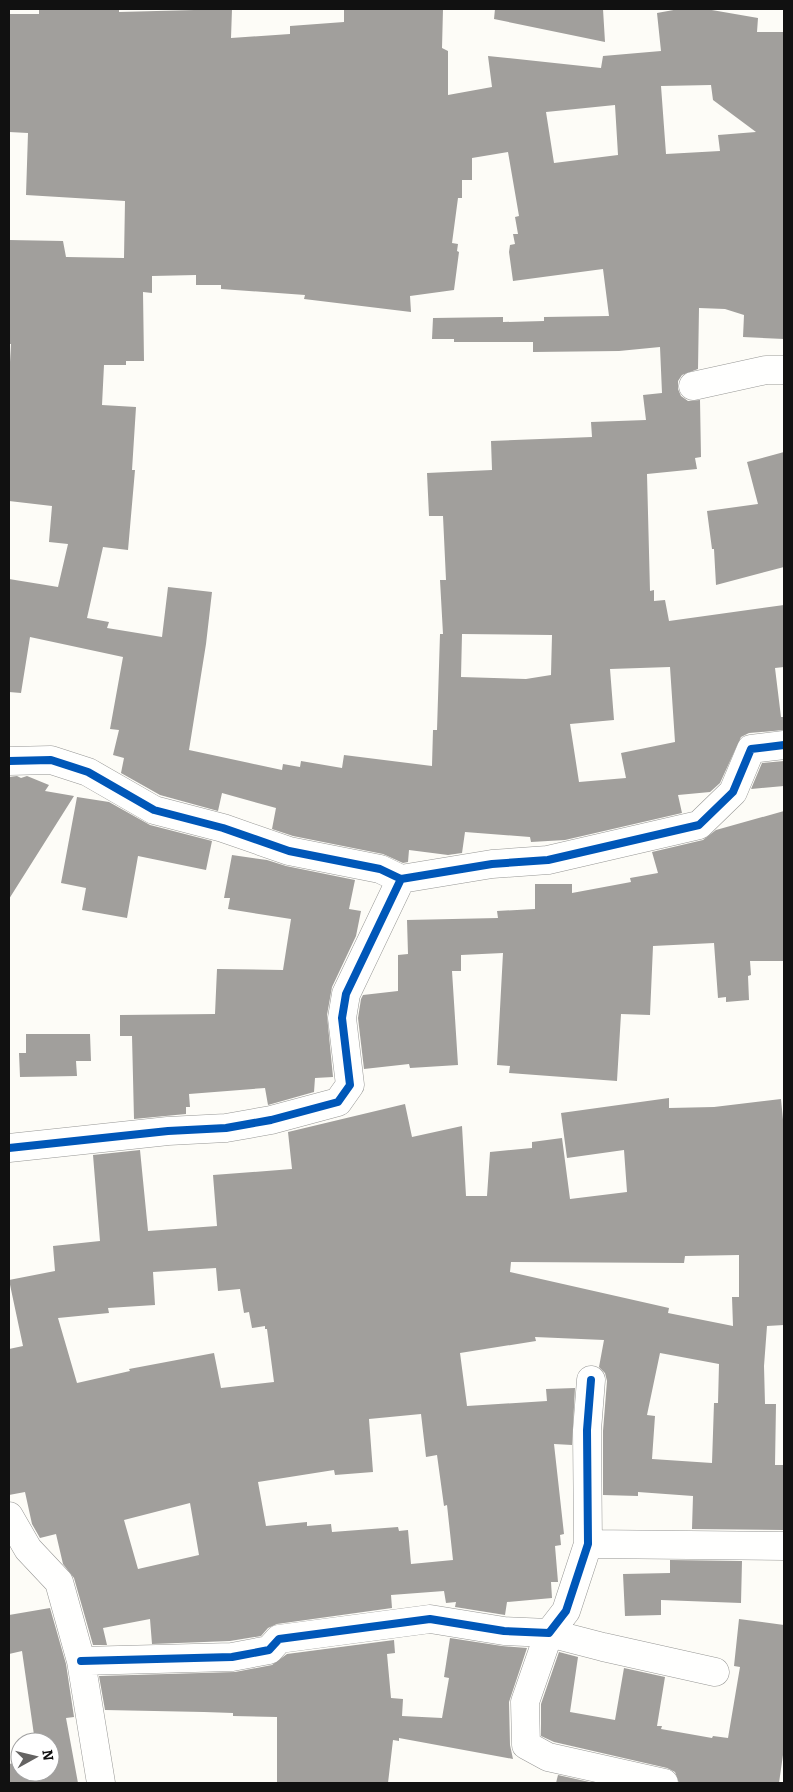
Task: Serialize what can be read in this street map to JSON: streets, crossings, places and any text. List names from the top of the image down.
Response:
{
  "north": "right"
}
